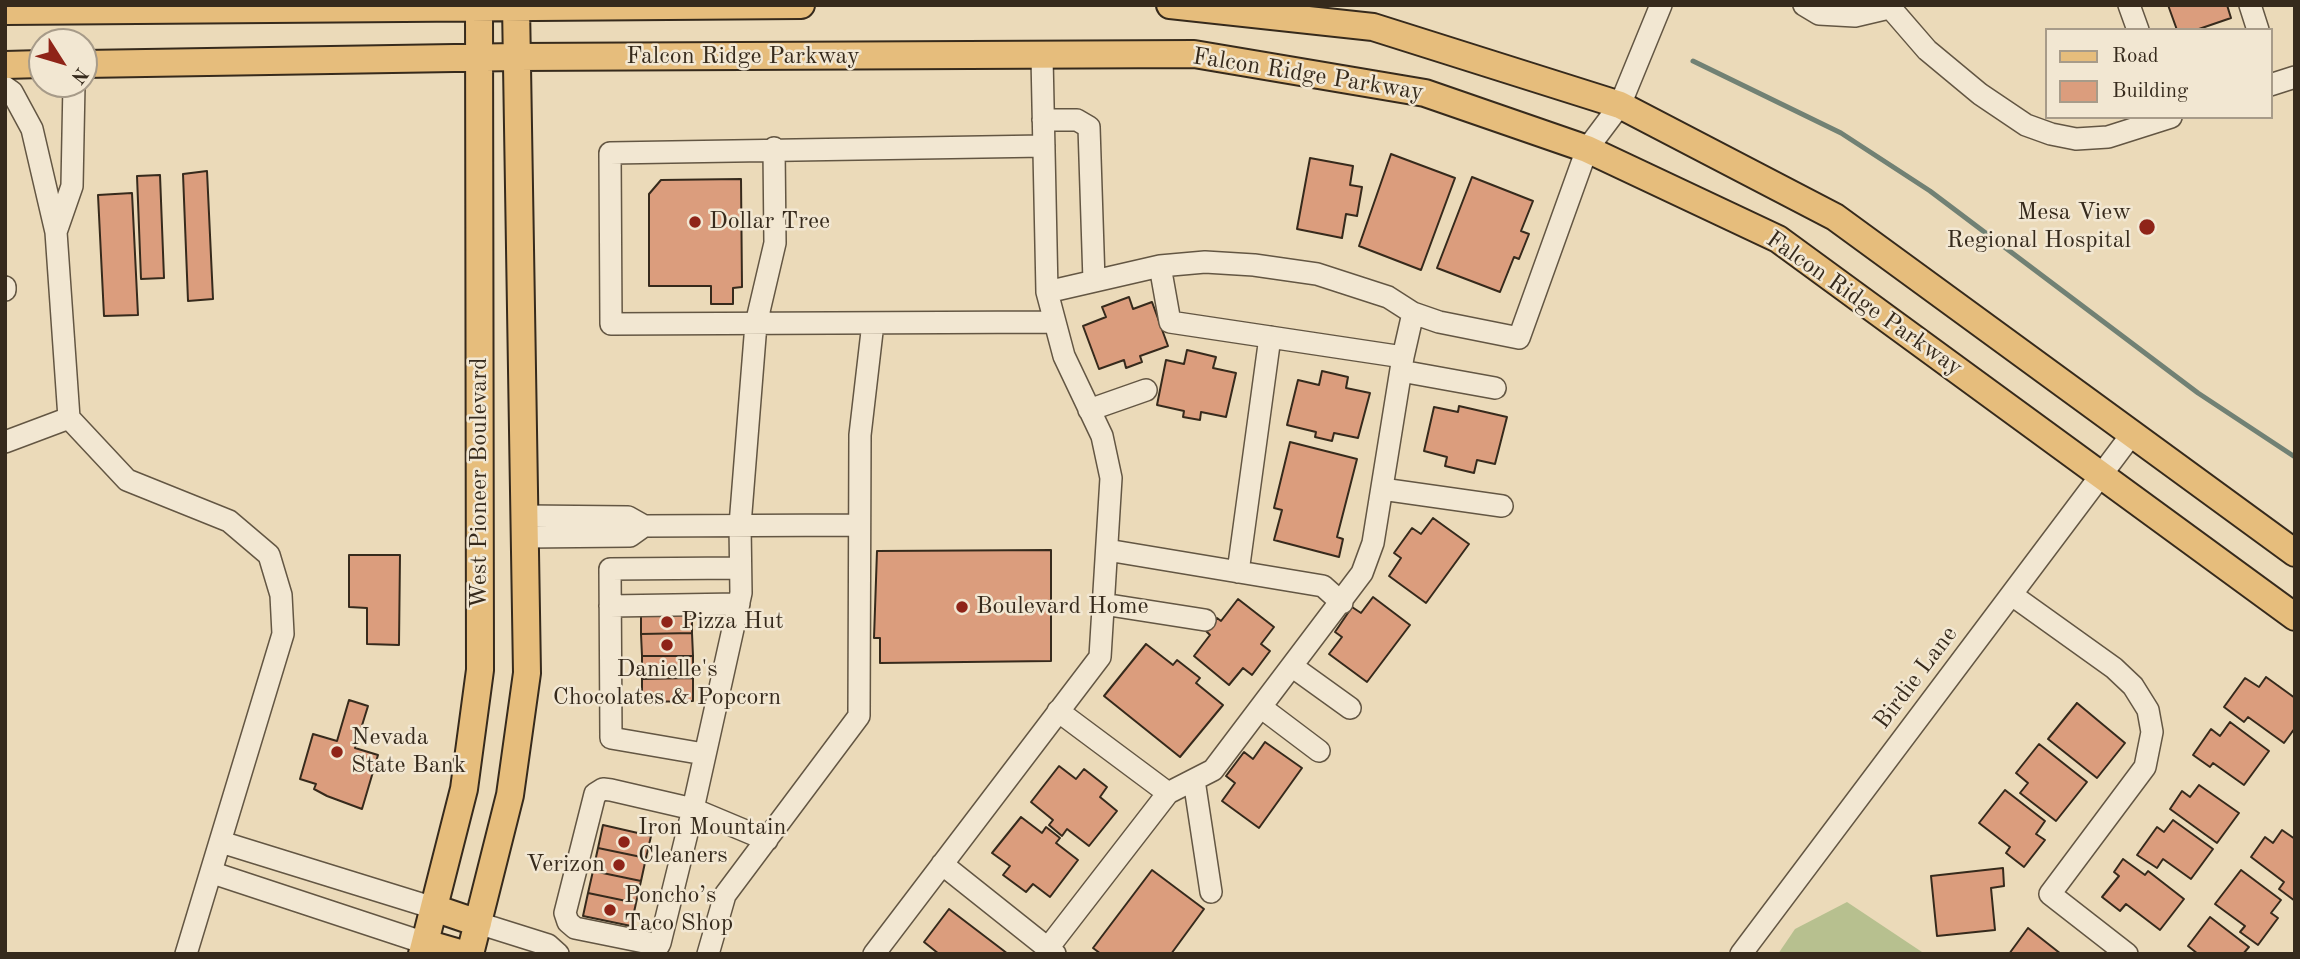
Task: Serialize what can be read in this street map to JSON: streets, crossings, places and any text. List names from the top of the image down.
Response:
{
  "streets": {
    "main road": ["Falcon Ridge Parkway", "West Pioneer Boulevard"],
    "street": ["Birdie Lane"]
  },
  "crossings": [
    ["Falcon Ridge Parkway", "West Pioneer Boulevard"],
    ["Falcon Ridge Parkway", "Birdie Lane"]
  ],
  "places": [
    "Dollar Tree",
    "Mesa View Regional Hospital",
    "Boulevard Home",
    "Pizza Hut",
    "Danielle's Chocolates & Popcorn",
    "Nevada State Bank",
    "Iron Mountain Cleaners",
    "Verizon",
    "Poncho’s Taco Shop"
  ],
  "legend": ["Road", "Building"],
  "north": "bottom right"
}
